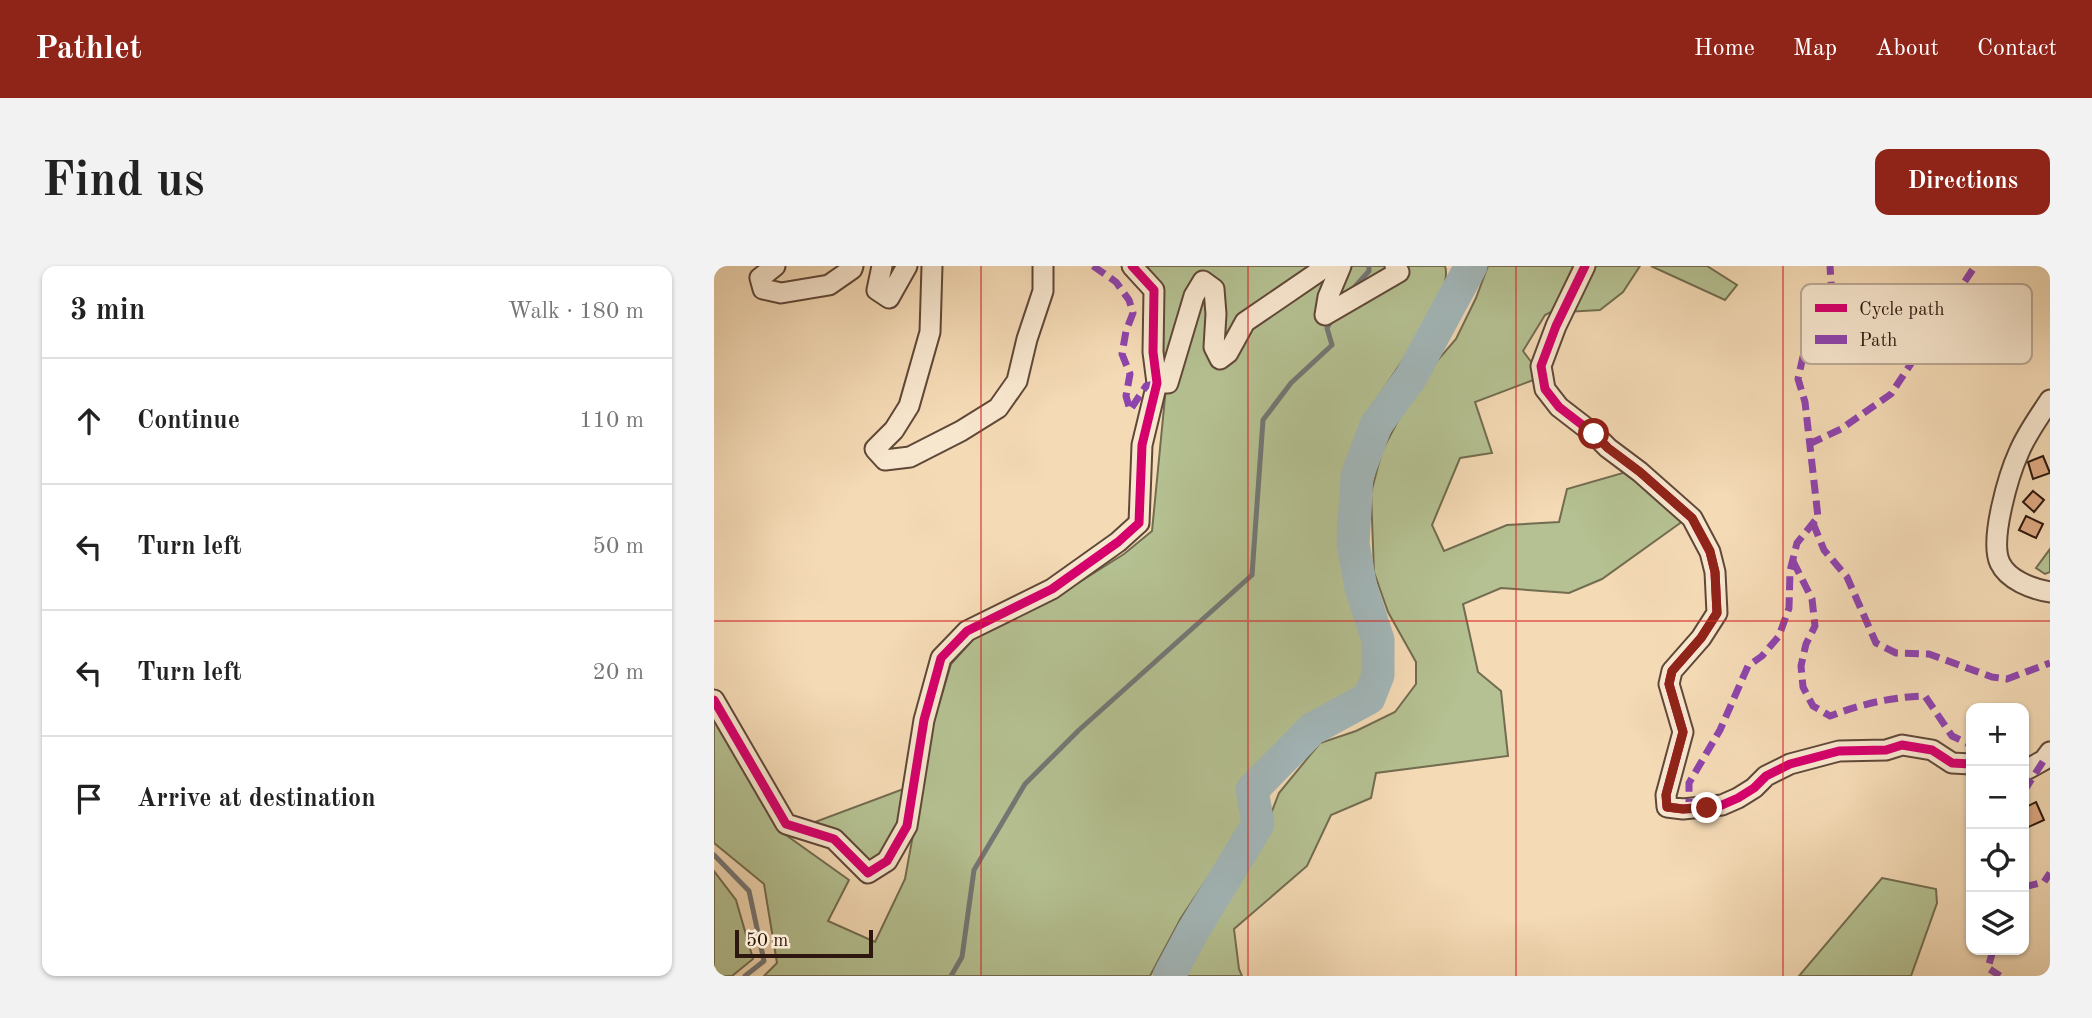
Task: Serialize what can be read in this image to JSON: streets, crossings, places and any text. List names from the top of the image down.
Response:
{
  "legend": ["Cycle path", "Path"],
  "scale_bar": "50 m",
  "page": {
    "header": "Pathlet",
    "nav": [
      "Home",
      "Map",
      "About",
      "Contact"
    ],
    "buttons": "Directions",
    "title": "Find us",
    "heading": ["3 min", "Walk · 180 m"],
    "list": [
      ["Continue", "110 m"],
      ["Turn left", "50 m"],
      ["Turn left", "20 m"],
      "Arrive at destination"
    ],
    "map_buttons": ["+", "−"],
    "scale": "50 m"
  }
}
